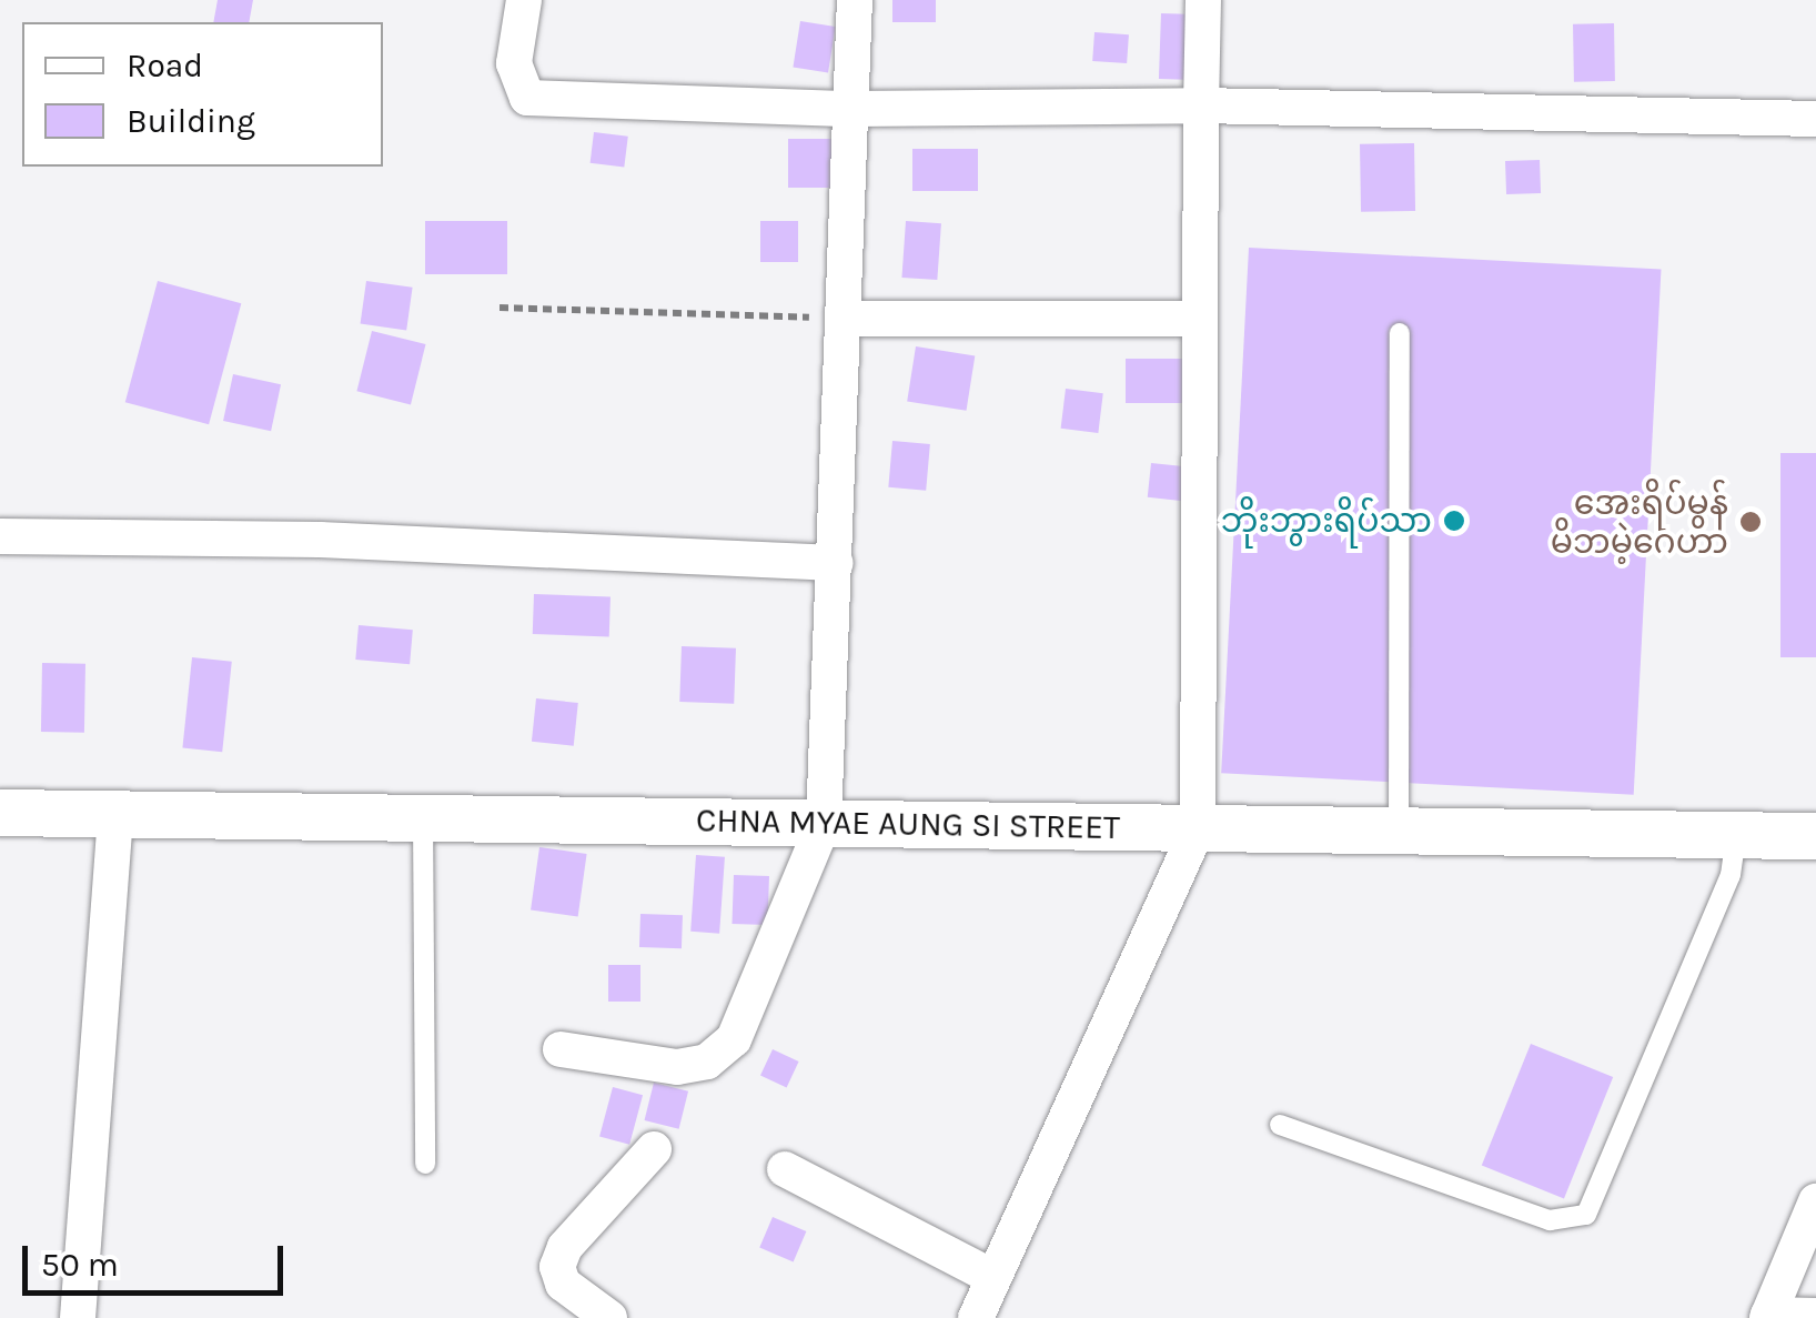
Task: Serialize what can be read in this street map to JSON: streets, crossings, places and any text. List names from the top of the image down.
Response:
{
  "streets": {
    "street": ["CHNA MYAE AUNG SI STREET"]
  },
  "places": ["ဘိုးဘွားရိပ်သာ", "အေးရိပ်မွန် မိဘမဲ့ဂေဟာ"],
  "legend": ["Road", "Building"],
  "scale_bar": "50 m"
}
